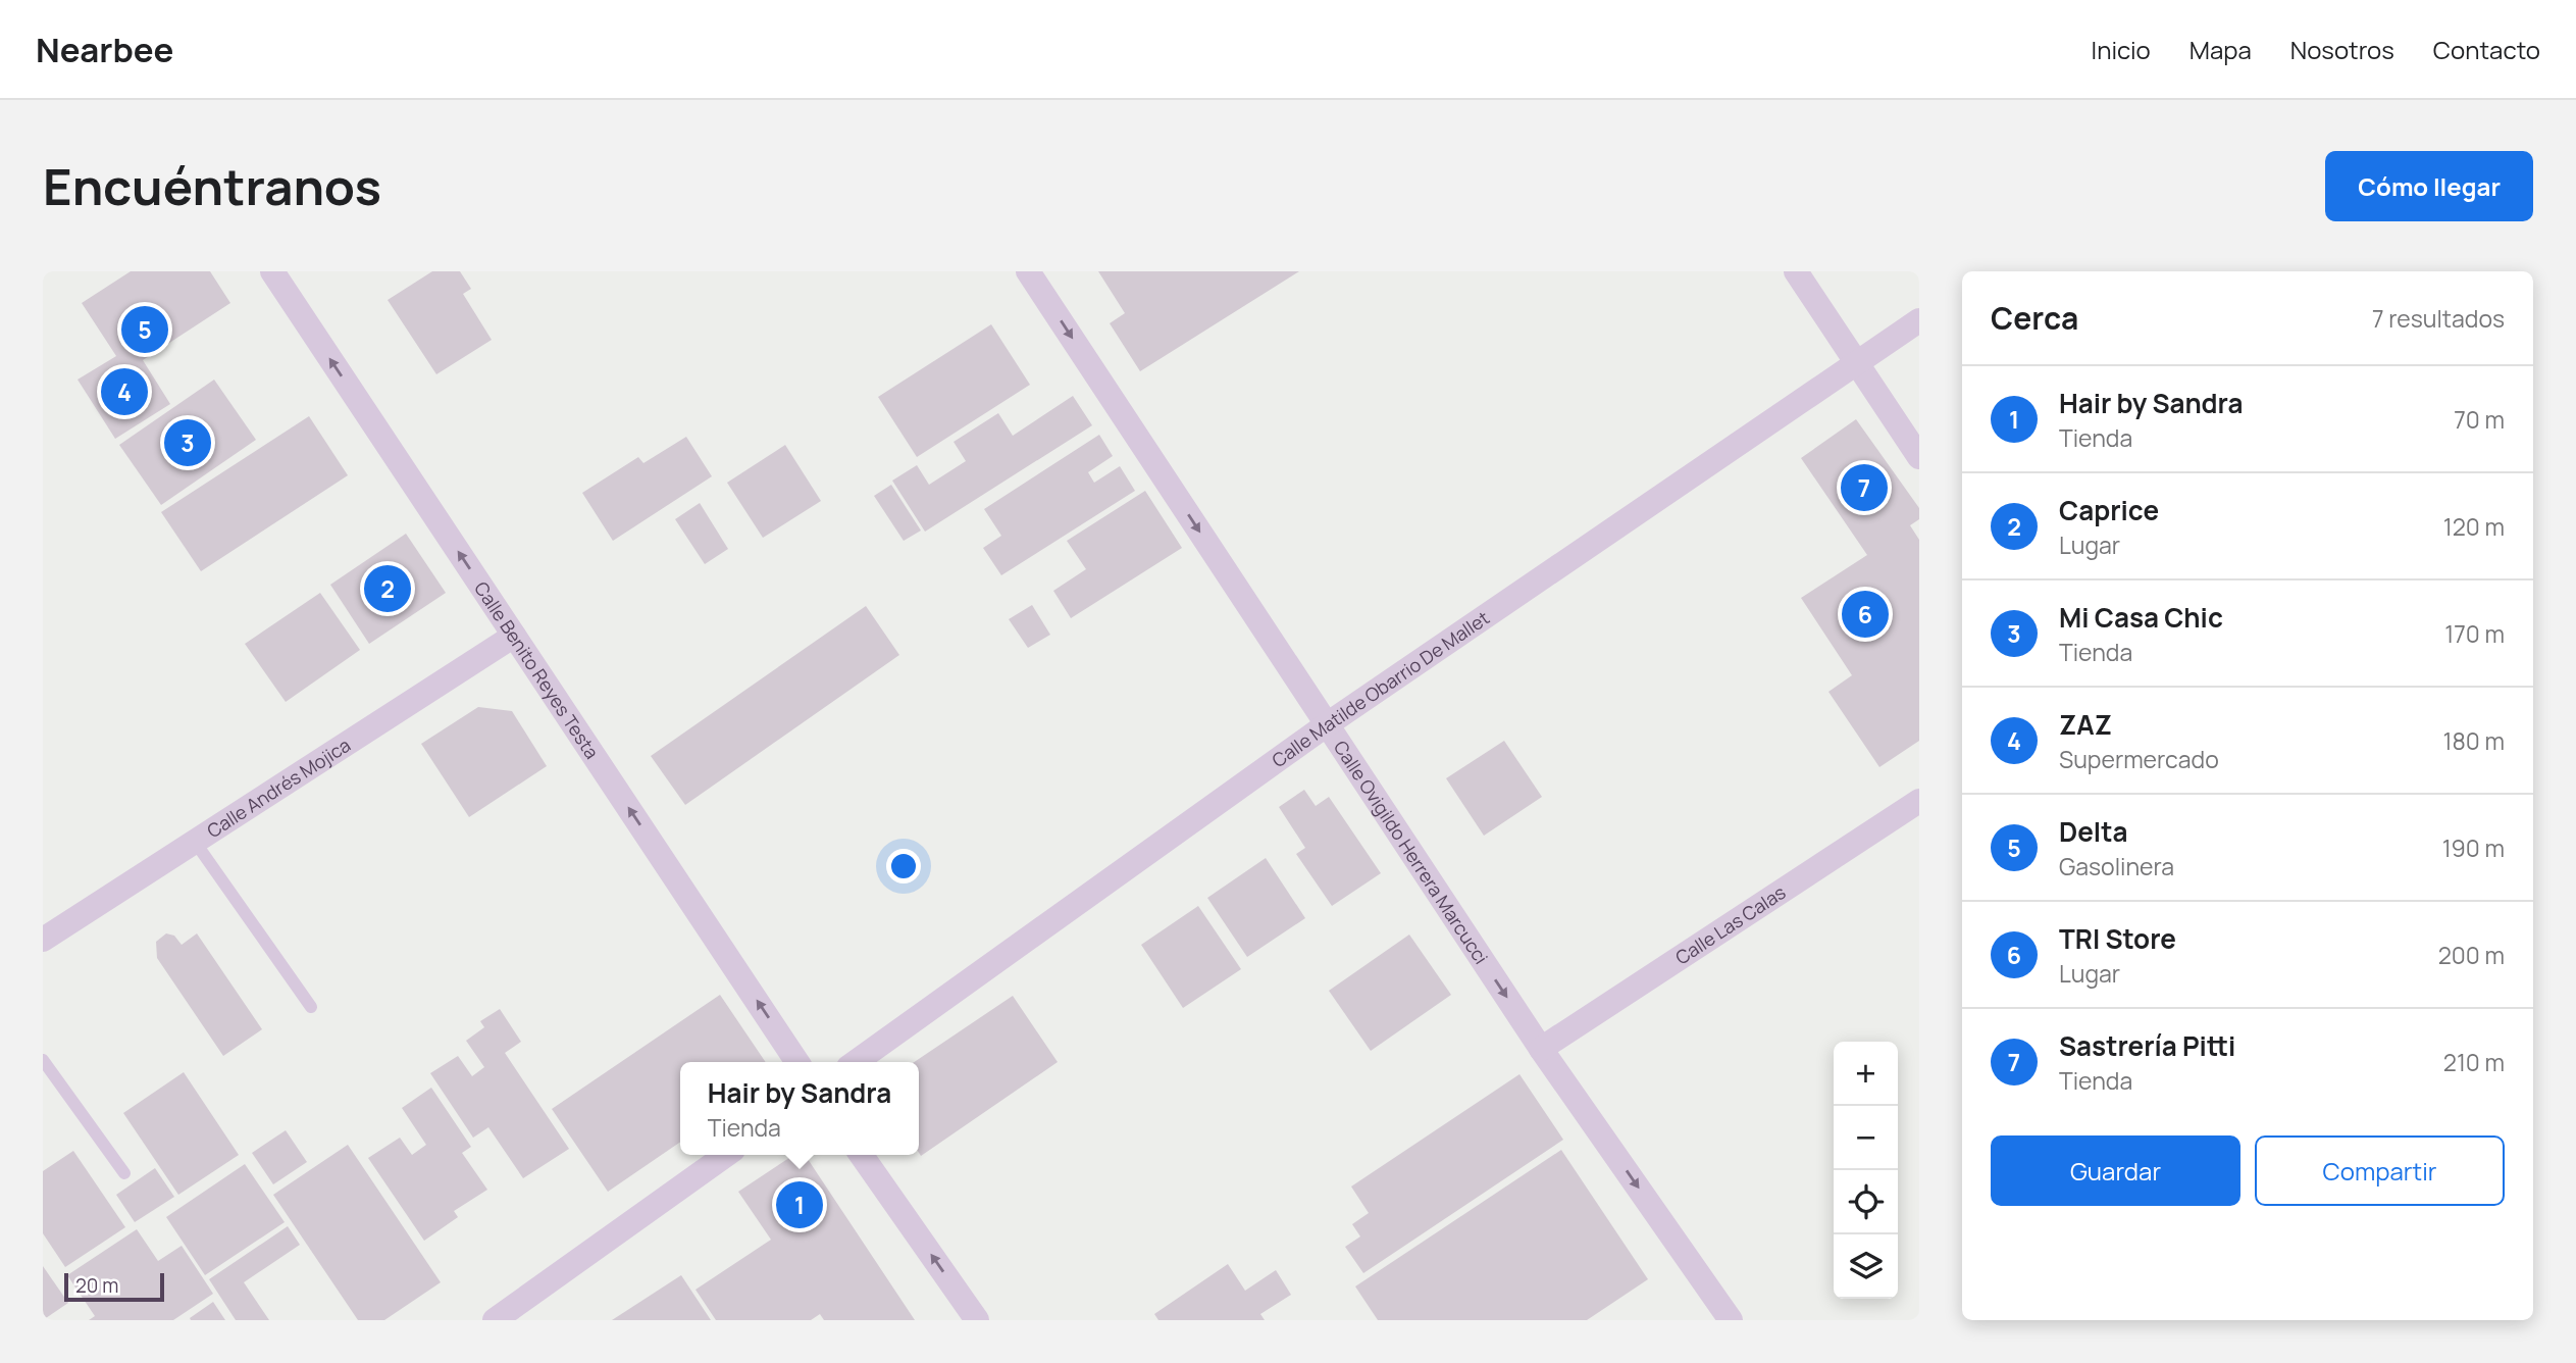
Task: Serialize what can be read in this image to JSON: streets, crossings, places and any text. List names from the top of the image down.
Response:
{
  "streets": {
    "street": [
      "Calle Benito Reyes Testa",
      "Calle Matilde Obarrio De Mallet",
      "Calle Andrés Mojica",
      "Calle Ovigildo Herrera Marcucci",
      "Calle Las Calas"
    ]
  },
  "crossings": [
    ["Calle Benito Reyes Testa", "Calle Andrés Mojica"],
    ["Calle Matilde Obarrio De Mallet", "Calle Ovigildo Herrera Marcucci"],
    ["Calle Ovigildo Herrera Marcucci", "Calle Las Calas"]
  ],
  "one_way": ["Calle Benito Reyes Testa", "Calle Ovigildo Herrera Marcucci"],
  "scale_bar": "20 m",
  "page": {
    "header": "Nearbee",
    "nav": [
      "Inicio",
      "Mapa",
      "Nosotros",
      "Contacto"
    ],
    "buttons": [
      "Cómo llegar",
      ["Guardar", "Compartir"]
    ],
    "title": "Encuéntranos",
    "heading": ["Cerca", "7 resultados"],
    "pins": [
      "5",
      "4",
      "3",
      "7",
      "2",
      "6",
      "1"
    ],
    "list": [
      {
        "mark": "1",
        "name": "Hair by Sandra",
        "note": "Tienda",
        "value": "70 m"
      },
      {
        "mark": "2",
        "name": "Caprice",
        "note": "Lugar",
        "value": "120 m"
      },
      {
        "mark": "3",
        "name": "Mi Casa Chic",
        "note": "Tienda",
        "value": "170 m"
      },
      {
        "mark": "4",
        "name": "ZAZ",
        "note": "Supermercado",
        "value": "180 m"
      },
      {
        "mark": "5",
        "name": "Delta",
        "note": "Gasolinera",
        "value": "190 m"
      },
      {
        "mark": "6",
        "name": "TRI Store",
        "note": "Lugar",
        "value": "200 m"
      },
      {
        "mark": "7",
        "name": "Sastrería Pitti",
        "note": "Tienda",
        "value": "210 m"
      }
    ],
    "map_buttons": ["+", "−"],
    "popup": ["Hair by Sandra", "Tienda"],
    "scale": "20 m"
  }
}
